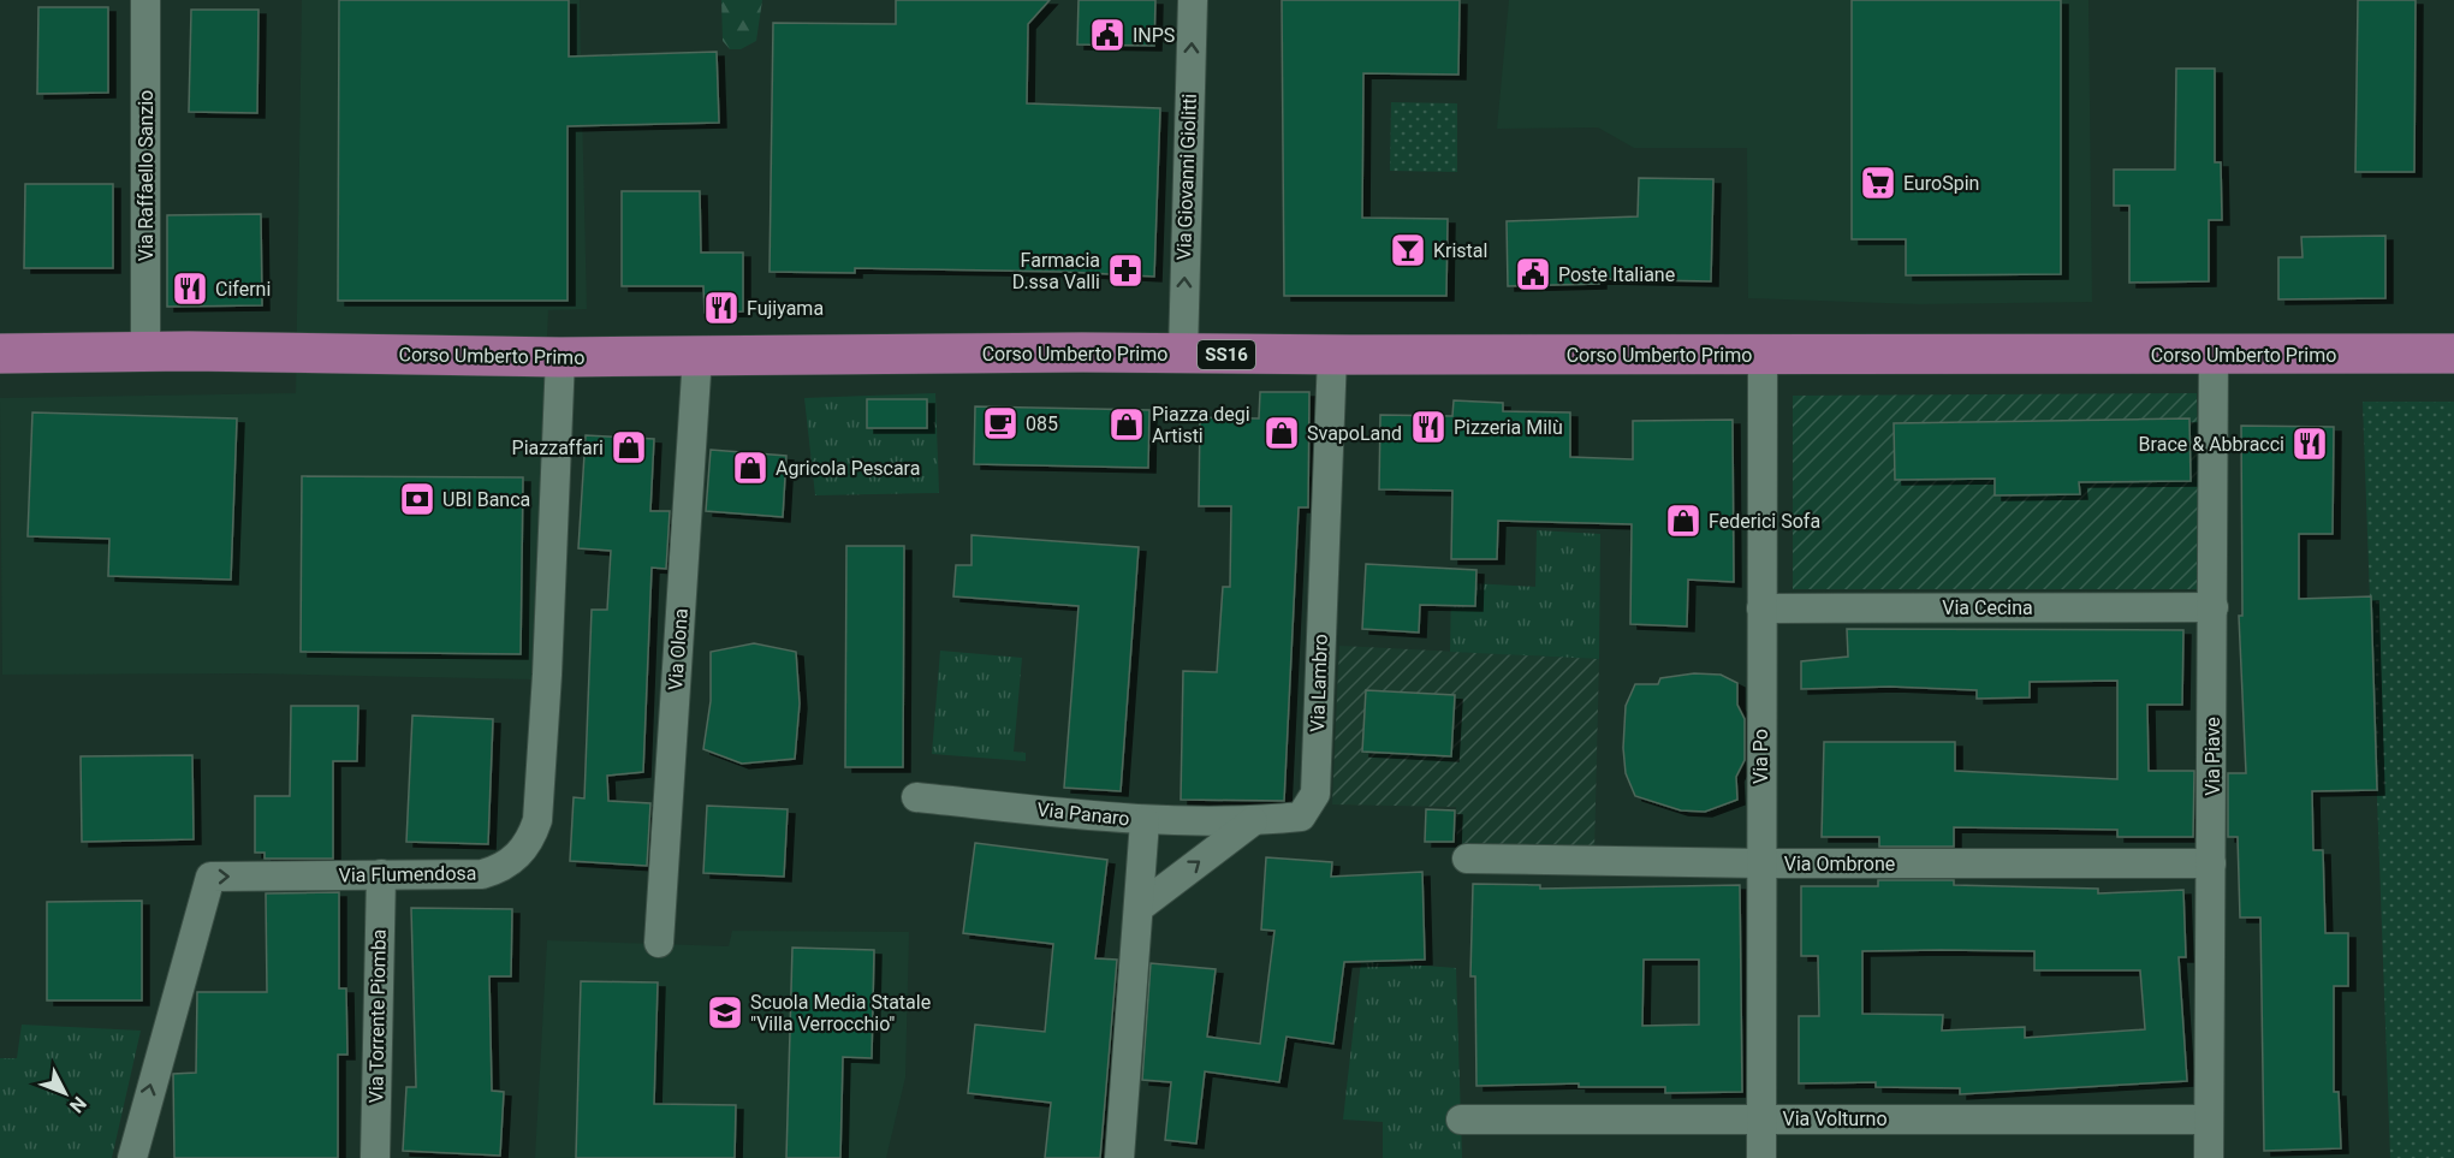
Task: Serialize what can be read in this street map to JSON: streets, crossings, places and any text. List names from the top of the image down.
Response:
{
  "streets": {
    "main road": ["Corso Umberto Primo", "SS16"],
    "street": [
      "Via Raffaello Sanzio",
      "Via Giovanni Giolitti",
      "Via Cecina",
      "Via Olona",
      "Via Lambro",
      "Via Po",
      "Via Piave",
      "Via Panaro",
      "Via Ombrone",
      "Via Flumendosa",
      "Via Torrente Piomba",
      "Via Volturno"
    ]
  },
  "crossings": [
    ["Via Raffaello Sanzio", "Corso Umberto Primo"],
    ["Via Giovanni Giolitti", "Corso Umberto Primo"],
    ["Corso Umberto Primo", "Via Olona"],
    ["Corso Umberto Primo", "Via Lambro"],
    ["Corso Umberto Primo", "Via Po"],
    ["Corso Umberto Primo", "Via Piave"],
    ["Corso Umberto Primo", "Via Flumendosa"],
    ["Via Cecina", "Via Po"],
    ["Via Cecina", "Via Piave"],
    ["Via Lambro", "Via Panaro"],
    ["Via Po", "Via Ombrone"],
    ["Via Po", "Via Volturno"],
    ["Via Piave", "Via Ombrone"],
    ["Via Piave", "Via Volturno"],
    ["Via Flumendosa", "Via Torrente Piomba"]
  ],
  "one_way": ["Via Giovanni Giolitti"],
  "places": {
    "public building": ["INPS", "Poste Italiane"],
    "supermarket": ["EuroSpin"],
    "bar": ["Kristal"],
    "pharmacy": ["Farmacia D.ssa Valli"],
    "restaurant": [
      "Ciferni",
      "Fujiyama",
      "Pizzeria Milù",
      "Brace & Abbracci"
    ],
    "cafe": ["085"],
    "shop": [
      "Piazza degi Artisti",
      "SvapoLand",
      "Piazzaffari",
      "Agricola Pescara",
      "Federici Sofa"
    ],
    "bank": ["UBI Banca"],
    "school or university": ["Scuola Media Statale \"Villa Verrocchio\""]
  },
  "north": "bottom right"
}
